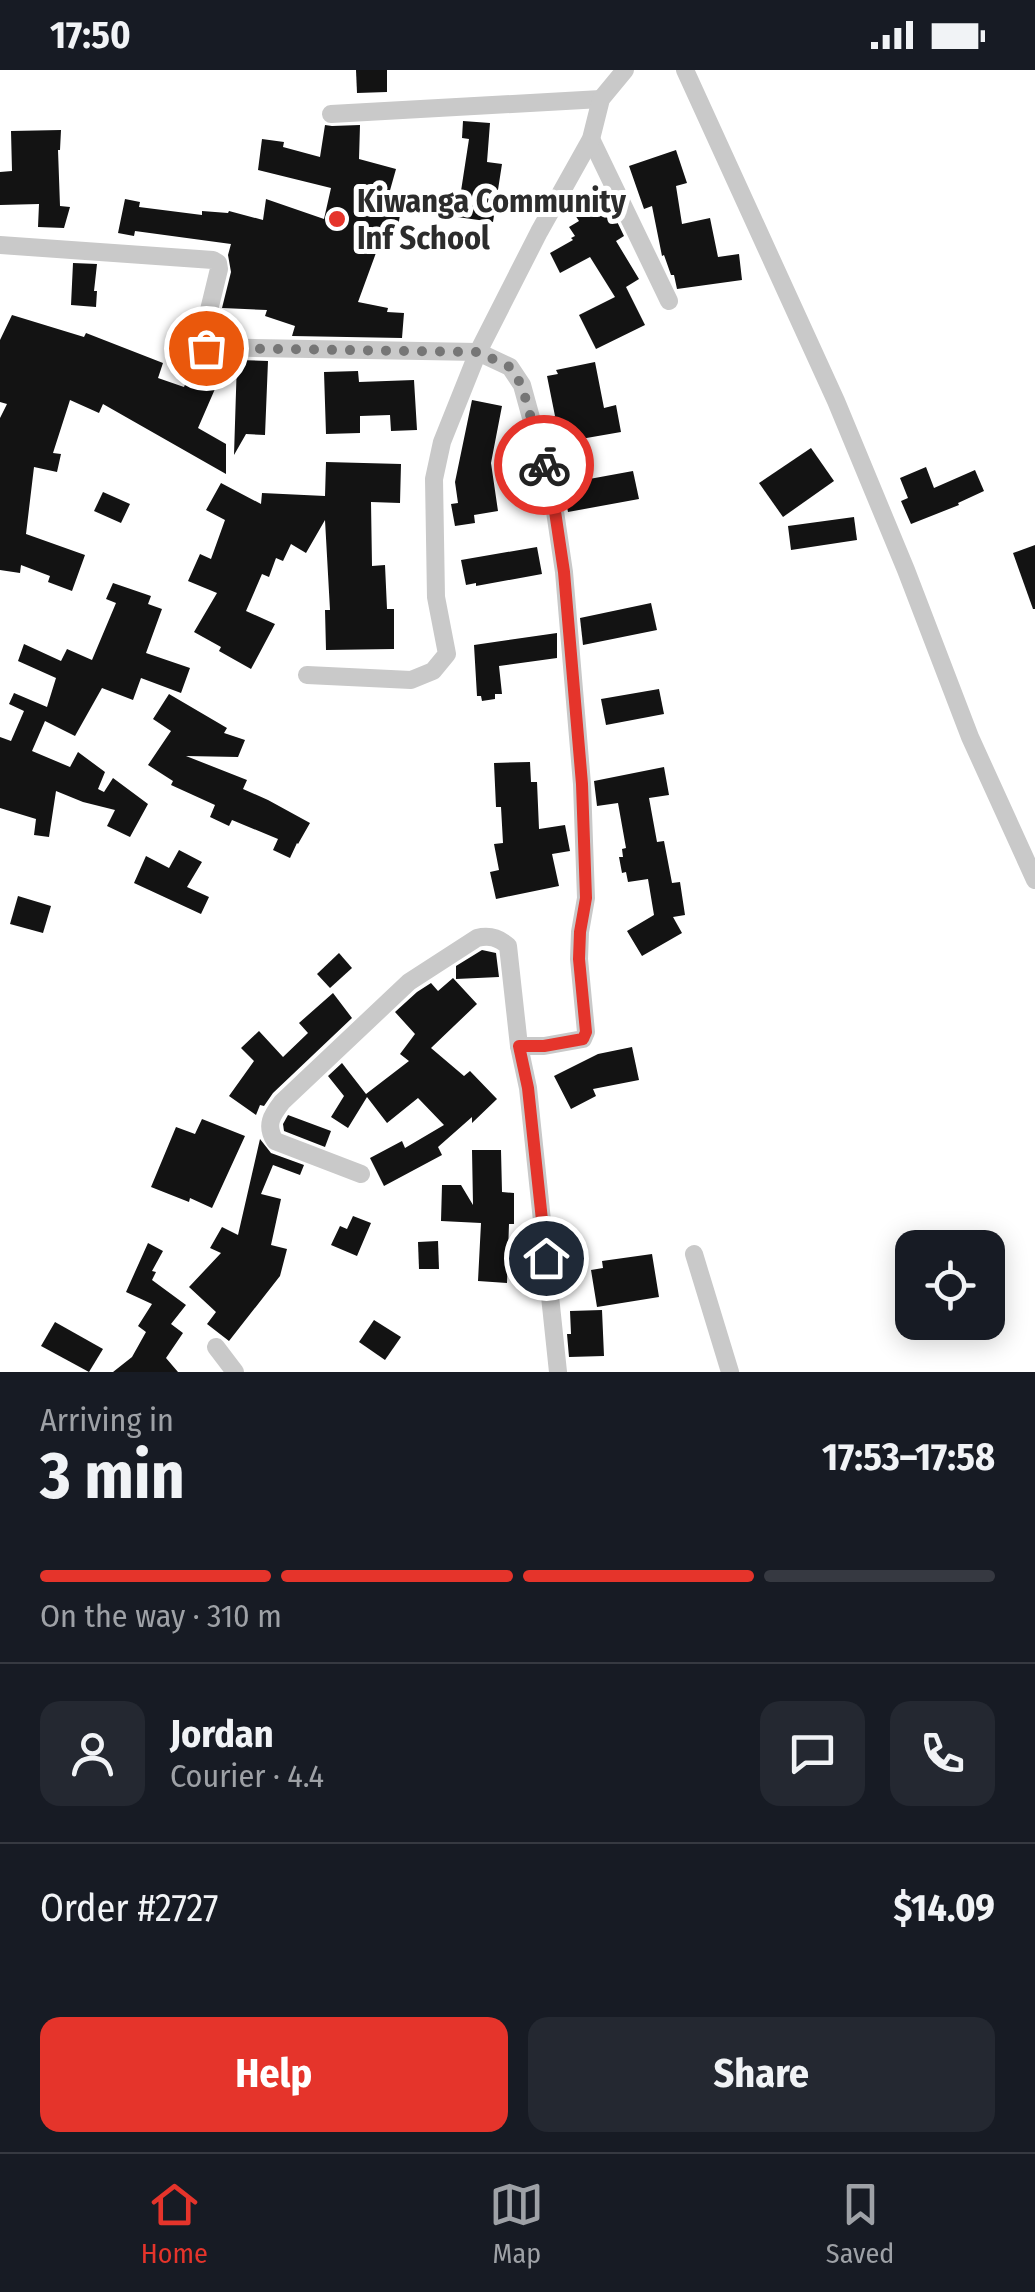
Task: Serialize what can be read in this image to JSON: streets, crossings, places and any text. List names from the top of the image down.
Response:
{
  "places": ["Kiwanga Community Inf School"],
  "page": {
    "status": "17:50",
    "heading": ["3 min", "Arriving in", "17:53–17:58"],
    "panel": [
      "Jordan",
      "Courier · 4.4",
      "Order #2727",
      "$14.09"
    ],
    "bar": "On the way · 310 m",
    "buttons": ["Help", "Share"],
    "tabs": ["Home", "Map", "Saved"]
  }
}
